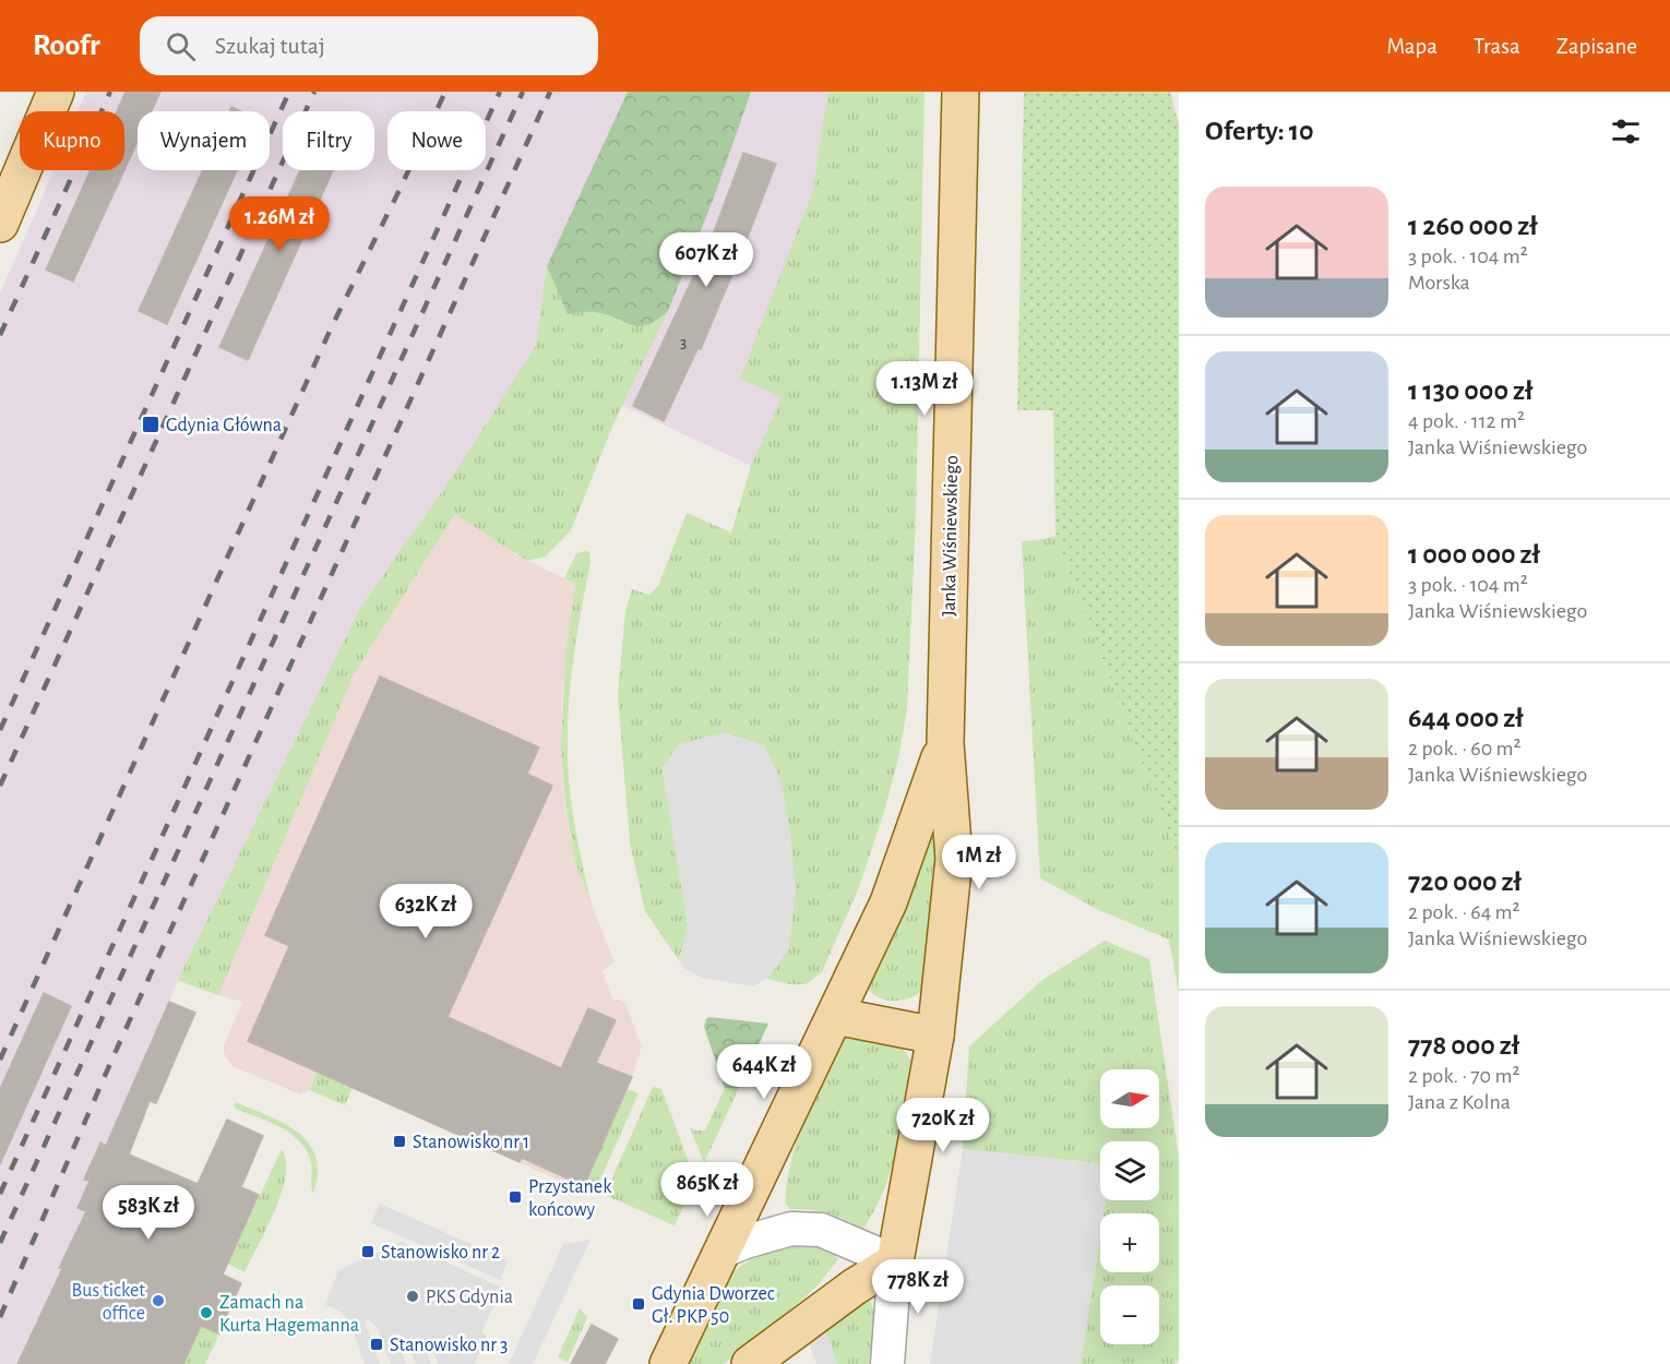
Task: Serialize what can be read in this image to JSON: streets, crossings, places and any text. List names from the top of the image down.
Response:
{
  "streets": {
    "main road": ["Janka Wiśniewskiego"]
  },
  "places": {
    "transit": [
      "Gdynia Główna",
      "Stanowisko nr 1",
      "Przystanek końcowy",
      "Stanowisko nr 2",
      "Gdynia Dworzec Gł. PKP 50",
      "Stanowisko nr 3"
    ],
    "other": ["PKS Gdynia", "Bus ticket office", "Zamach na Kurta Hagemanna"]
  },
  "house_numbers": ["3"],
  "north": "right",
  "page": {
    "header": "Roofr",
    "search": "Szukaj tutaj",
    "nav": ["Mapa", "Trasa", "Zapisane"],
    "heading": "Oferty: 10",
    "chip": [
      "Kupno",
      "Wynajem",
      "Filtry",
      "Nowe"
    ],
    "list": [
      {
        "name": "1 260 000 zł",
        "note": "3 pok. · 104 m² · Morska"
      },
      {
        "name": "1 130 000 zł",
        "note": "4 pok. · 112 m² · Janka Wiśniewskiego"
      },
      {
        "name": "1 000 000 zł",
        "note": "3 pok. · 104 m² · Janka Wiśniewskiego"
      },
      {
        "name": "644 000 zł",
        "note": "2 pok. · 60 m² · Janka Wiśniewskiego"
      },
      {
        "name": "720 000 zł",
        "note": "2 pok. · 64 m² · Janka Wiśniewskiego"
      },
      {
        "name": "778 000 zł",
        "note": "2 pok. · 70 m² · Jana z Kolna"
      }
    ],
    "price": [
      "1.26M zł",
      "607K zł",
      "1.13M zł",
      "1M zł",
      "632K zł",
      "644K zł",
      "720K zł",
      "865K zł",
      "583K zł",
      "778K zł"
    ],
    "map_buttons": ["+", "−"]
  }
}
